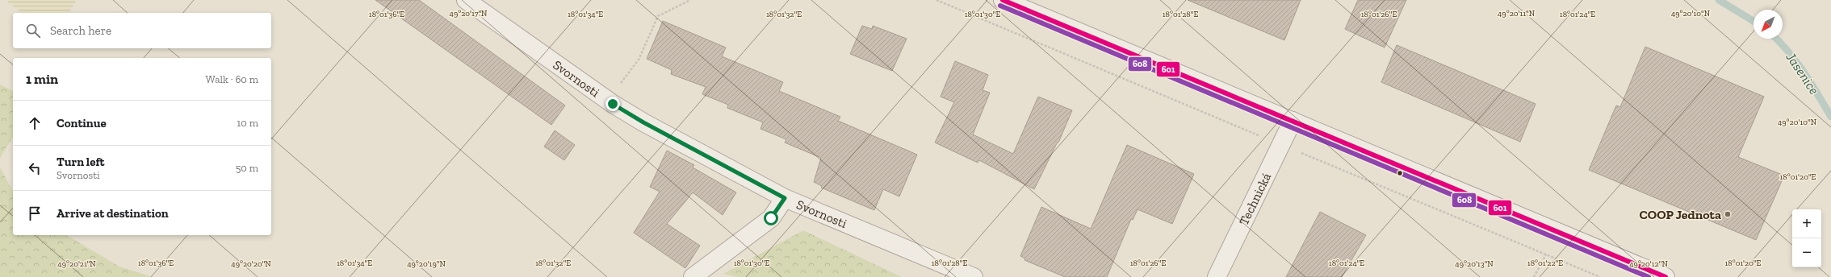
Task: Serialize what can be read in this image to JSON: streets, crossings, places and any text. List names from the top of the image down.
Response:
{
  "streets": {
    "street": ["Svornosti", "Technická"]
  },
  "water": ["Jasenice"],
  "places": ["COOP Jednota"],
  "lines": ["transit line 601", "transit line 608"],
  "north": "bottom left",
  "page": {
    "search": "Search here",
    "heading": ["1 min", "Walk · 60 m"],
    "list": [
      ["Continue", "10 m"],
      ["Turn left", "Svornosti", "50 m"],
      "Arrive at destination"
    ],
    "map_buttons": ["+", "−"]
  },
  "coordinates": [
    "49°20'17\"N",
    "49°20'11\"N",
    "49°20'10\"N",
    "18°01'28\"E",
    "18°01'26\"E",
    "18°01'36\"E",
    "18°01'34\"E",
    "18°01'32\"E",
    "18°01'30\"E",
    "18°01'24\"E",
    "18°01'20\"E",
    "18°01'22\"E",
    "49°20'21\"N",
    "49°20'20\"N",
    "49°20'19\"N",
    "49°20'13\"N",
    "49°20'12\"N"
  ]
}
